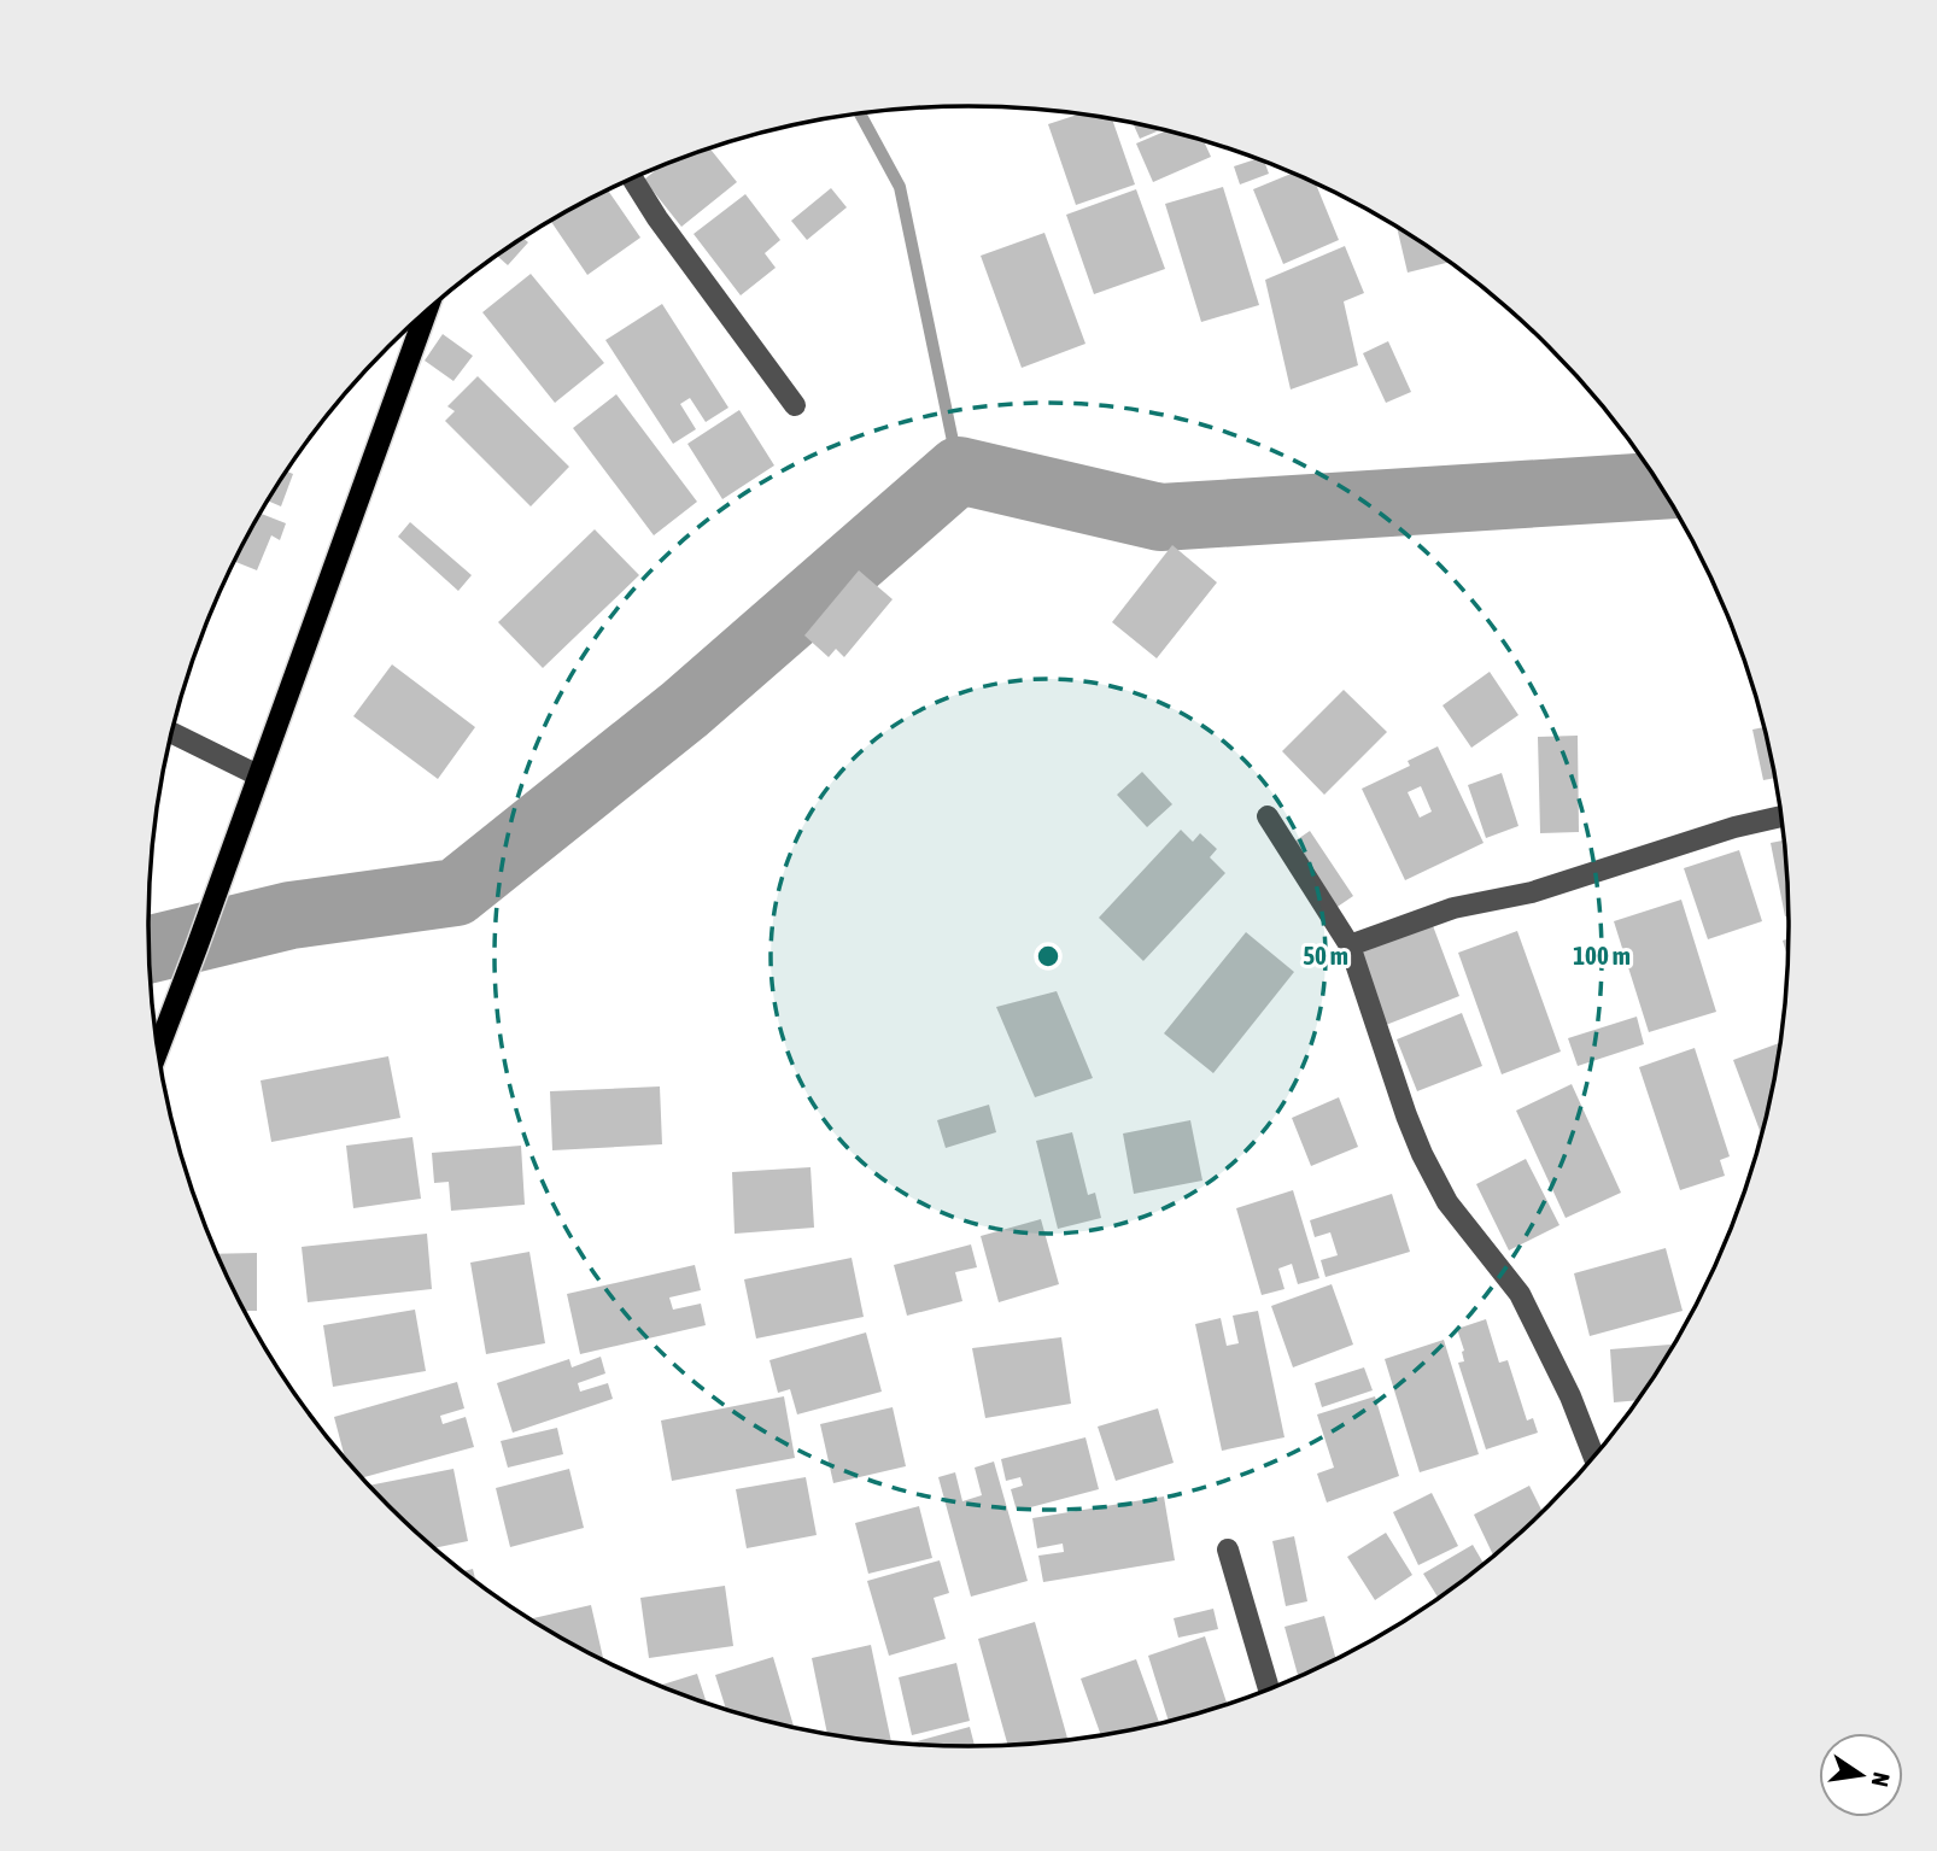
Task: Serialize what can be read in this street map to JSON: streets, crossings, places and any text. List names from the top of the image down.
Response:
{
  "north": "right",
  "rings": ["50 m", "100 m"]
}
